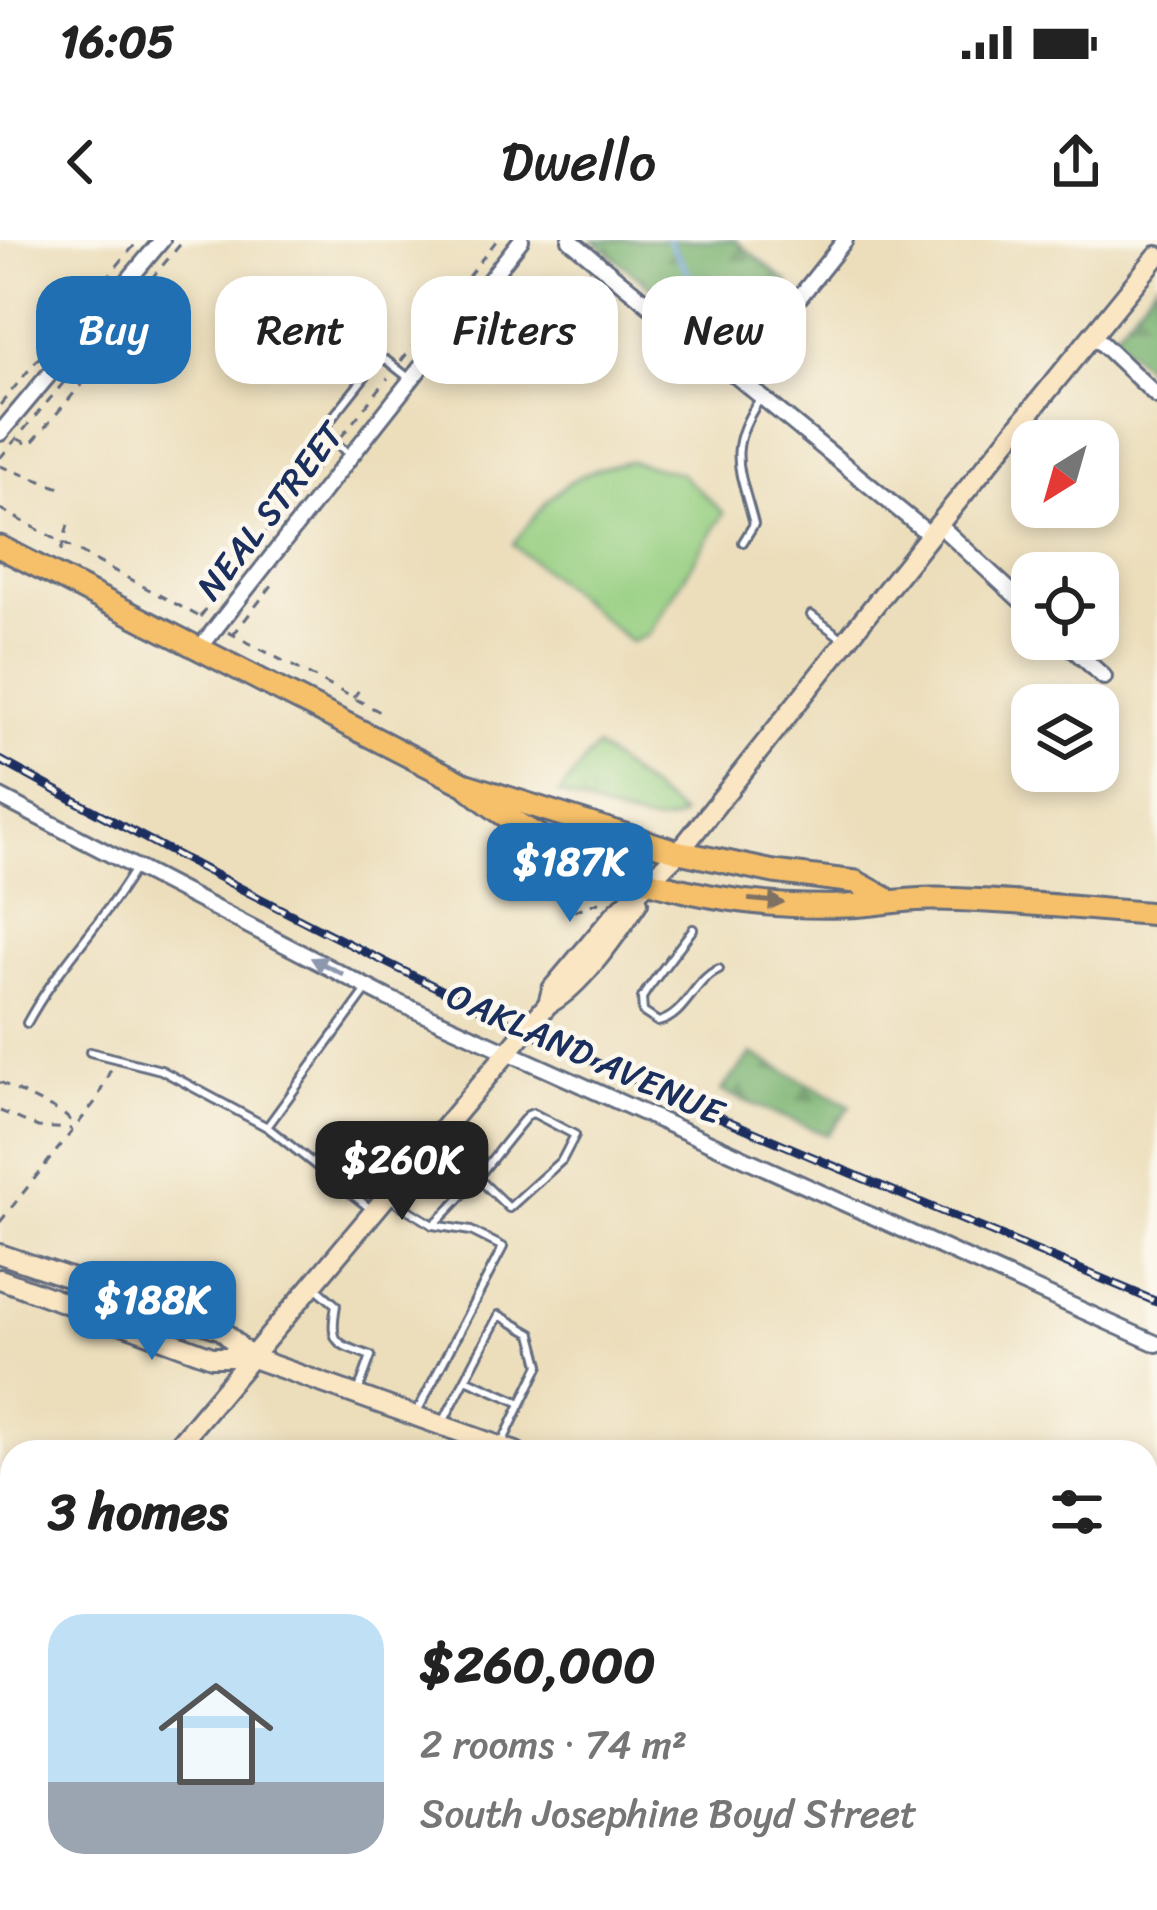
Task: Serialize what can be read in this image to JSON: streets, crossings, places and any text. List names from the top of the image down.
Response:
{
  "streets": {
    "street": ["NEAL STREET", "OAKLAND AVENUE"]
  },
  "north": "bottom left",
  "page": {
    "status": "16:05",
    "header": "Dwello",
    "chip": [
      "Buy",
      "Rent",
      "Filters",
      "New"
    ],
    "price": ["$187K", "$260K", "$188K"],
    "heading": "3 homes",
    "list": [
      {
        "name": "$260,000",
        "note": "2 rooms · 74 m² · South Josephine Boyd Street"
      }
    ]
  }
}
